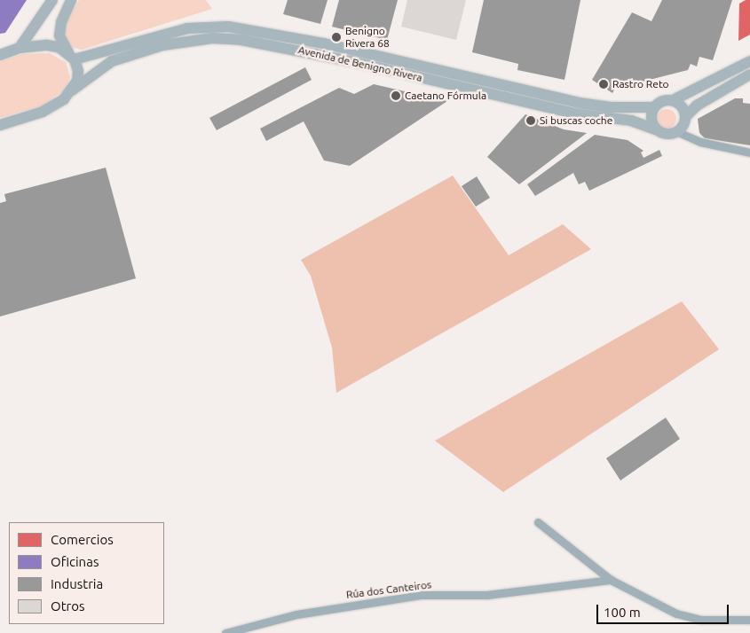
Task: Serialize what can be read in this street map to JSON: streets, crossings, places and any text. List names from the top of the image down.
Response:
{
  "streets": {
    "main road": ["Avenida de Benigno Rivera"],
    "street": ["Rúa dos Canteiros"]
  },
  "places": [
    "Benigno Rivera 68",
    "Rastro Reto",
    "Caetano Fórmula",
    "Si buscas coche"
  ],
  "legend": [
    "Comercios",
    "Oficinas",
    "Industria",
    "Otros"
  ],
  "scale_bar": "100 m"
}
